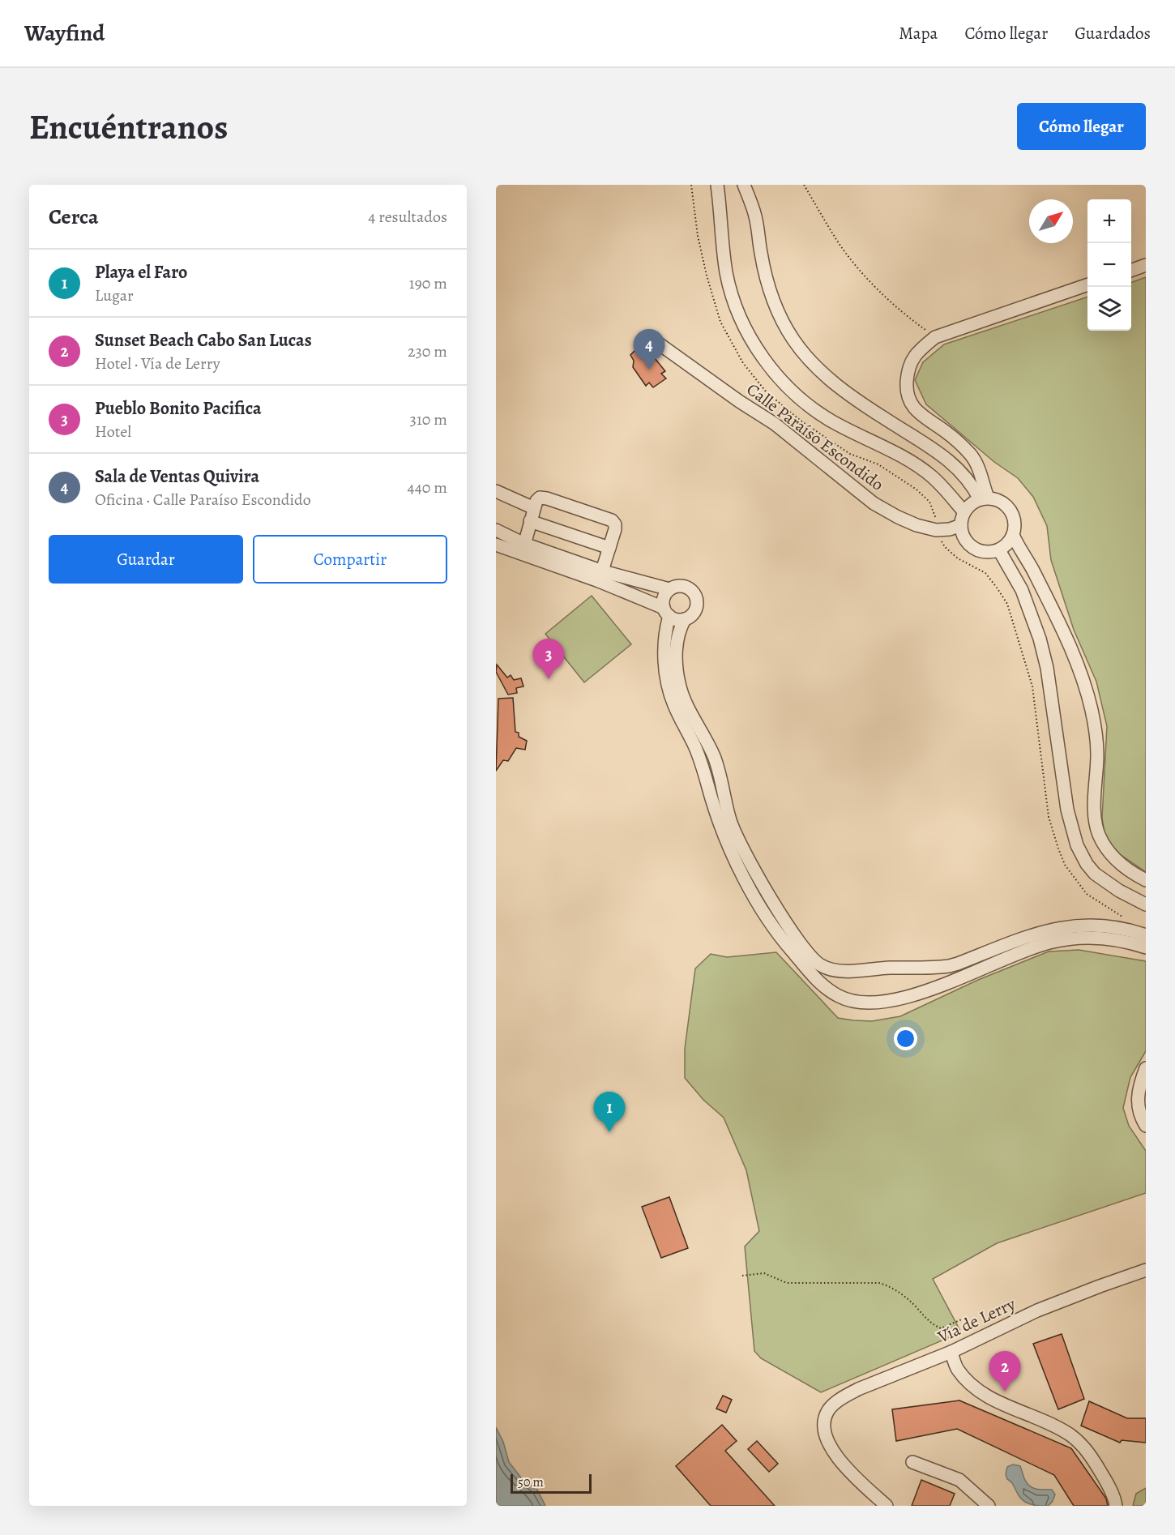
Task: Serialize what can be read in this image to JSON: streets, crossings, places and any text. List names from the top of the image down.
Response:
{
  "streets": {
    "street": ["Calle Paraíso Escondido", "Vía de Lerry"]
  },
  "scale_bar": "50 m",
  "north": "top right",
  "page": {
    "header": "Wayfind",
    "nav": ["Mapa", "Cómo llegar", "Guardados"],
    "buttons": [
      "Cómo llegar",
      ["Guardar", "Compartir"]
    ],
    "title": "Encuéntranos",
    "heading": ["Cerca", "4 resultados"],
    "map_buttons": ["+", "−"],
    "list": [
      {
        "mark": "1",
        "name": "Playa el Faro",
        "note": "Lugar",
        "value": "190 m"
      },
      {
        "mark": "2",
        "name": "Sunset Beach Cabo San Lucas",
        "note": "Hotel · Vía de Lerry",
        "value": "230 m"
      },
      {
        "mark": "3",
        "name": "Pueblo Bonito Pacifica",
        "note": "Hotel",
        "value": "310 m"
      },
      {
        "mark": "4",
        "name": "Sala de Ventas Quivira",
        "note": "Oficina · Calle Paraíso Escondido",
        "value": "440 m"
      }
    ],
    "pins": [
      "4",
      "3",
      "1",
      "2"
    ],
    "scale": "50 m"
  }
}
